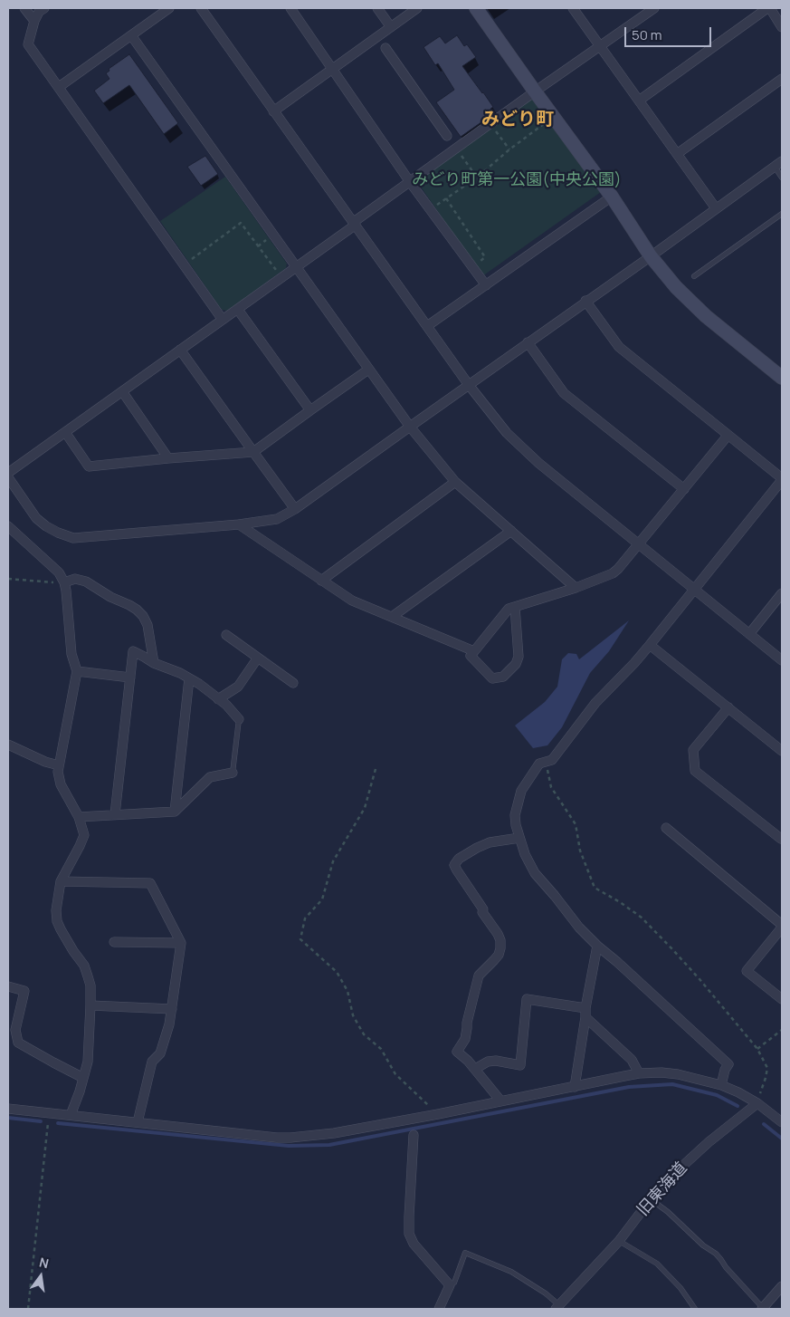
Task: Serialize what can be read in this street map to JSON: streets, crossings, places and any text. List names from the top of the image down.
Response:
{
  "streets": {
    "street": ["旧東海道"]
  },
  "districts": ["みどり町"],
  "parks": ["みどり町第一公園(中央公園)"],
  "scale_bar": "50 m",
  "north": "top"
}
